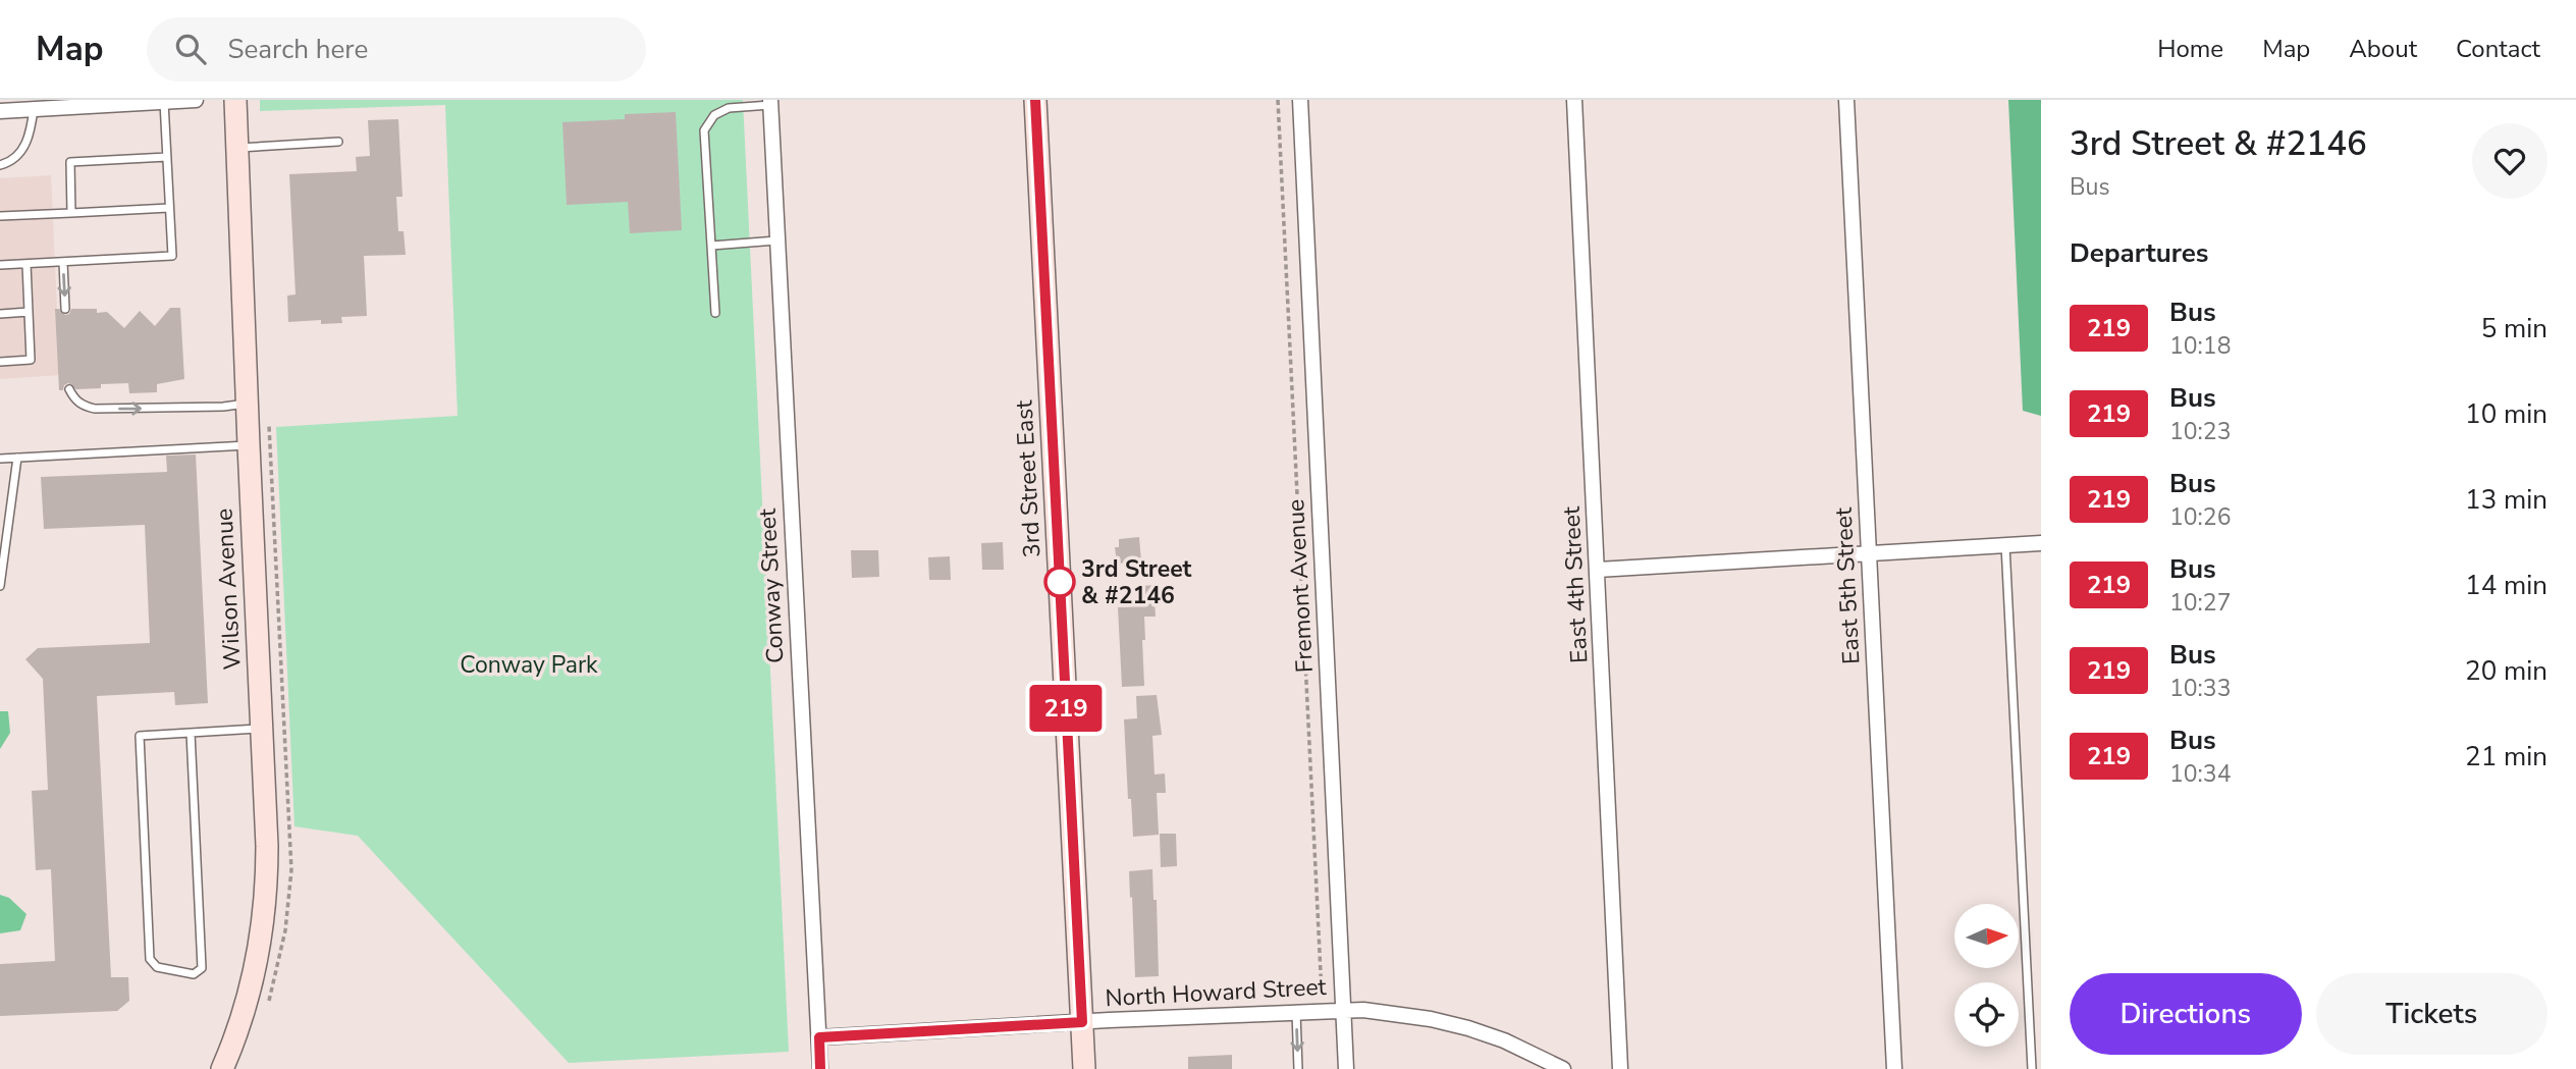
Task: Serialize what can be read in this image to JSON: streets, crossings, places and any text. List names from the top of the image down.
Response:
{
  "streets": {
    "street": [
      "3rd Street East",
      "East 4th Street",
      "Conway Street",
      "Fremont Avenue",
      "East 5th Street",
      "Wilson Avenue",
      "North Howard Street"
    ]
  },
  "crossings": [
    ["3rd Street East", "North Howard Street"],
    ["Conway Street", "North Howard Street"],
    ["Fremont Avenue", "North Howard Street"]
  ],
  "parks": ["Conway Park"],
  "places": ["3rd Street & #2146"],
  "lines": ["bus line 219"],
  "north": "right",
  "page": {
    "header": "Map",
    "search": "Search here",
    "nav": [
      "Home",
      "Map",
      "About",
      "Contact"
    ],
    "on_map": "219",
    "heading": [
      ["3rd Street & #2146", "Bus"],
      "Departures"
    ],
    "list": [
      {
        "mark": "219",
        "name": "Bus",
        "note": "10:18",
        "value": "5 min"
      },
      {
        "mark": "219",
        "name": "Bus",
        "note": "10:23",
        "value": "10 min"
      },
      {
        "mark": "219",
        "name": "Bus",
        "note": "10:26",
        "value": "13 min"
      },
      {
        "mark": "219",
        "name": "Bus",
        "note": "10:27",
        "value": "14 min"
      },
      {
        "mark": "219",
        "name": "Bus",
        "note": "10:33",
        "value": "20 min"
      },
      {
        "mark": "219",
        "name": "Bus",
        "note": "10:34",
        "value": "21 min"
      }
    ],
    "buttons": ["Directions", "Tickets"]
  }
}
